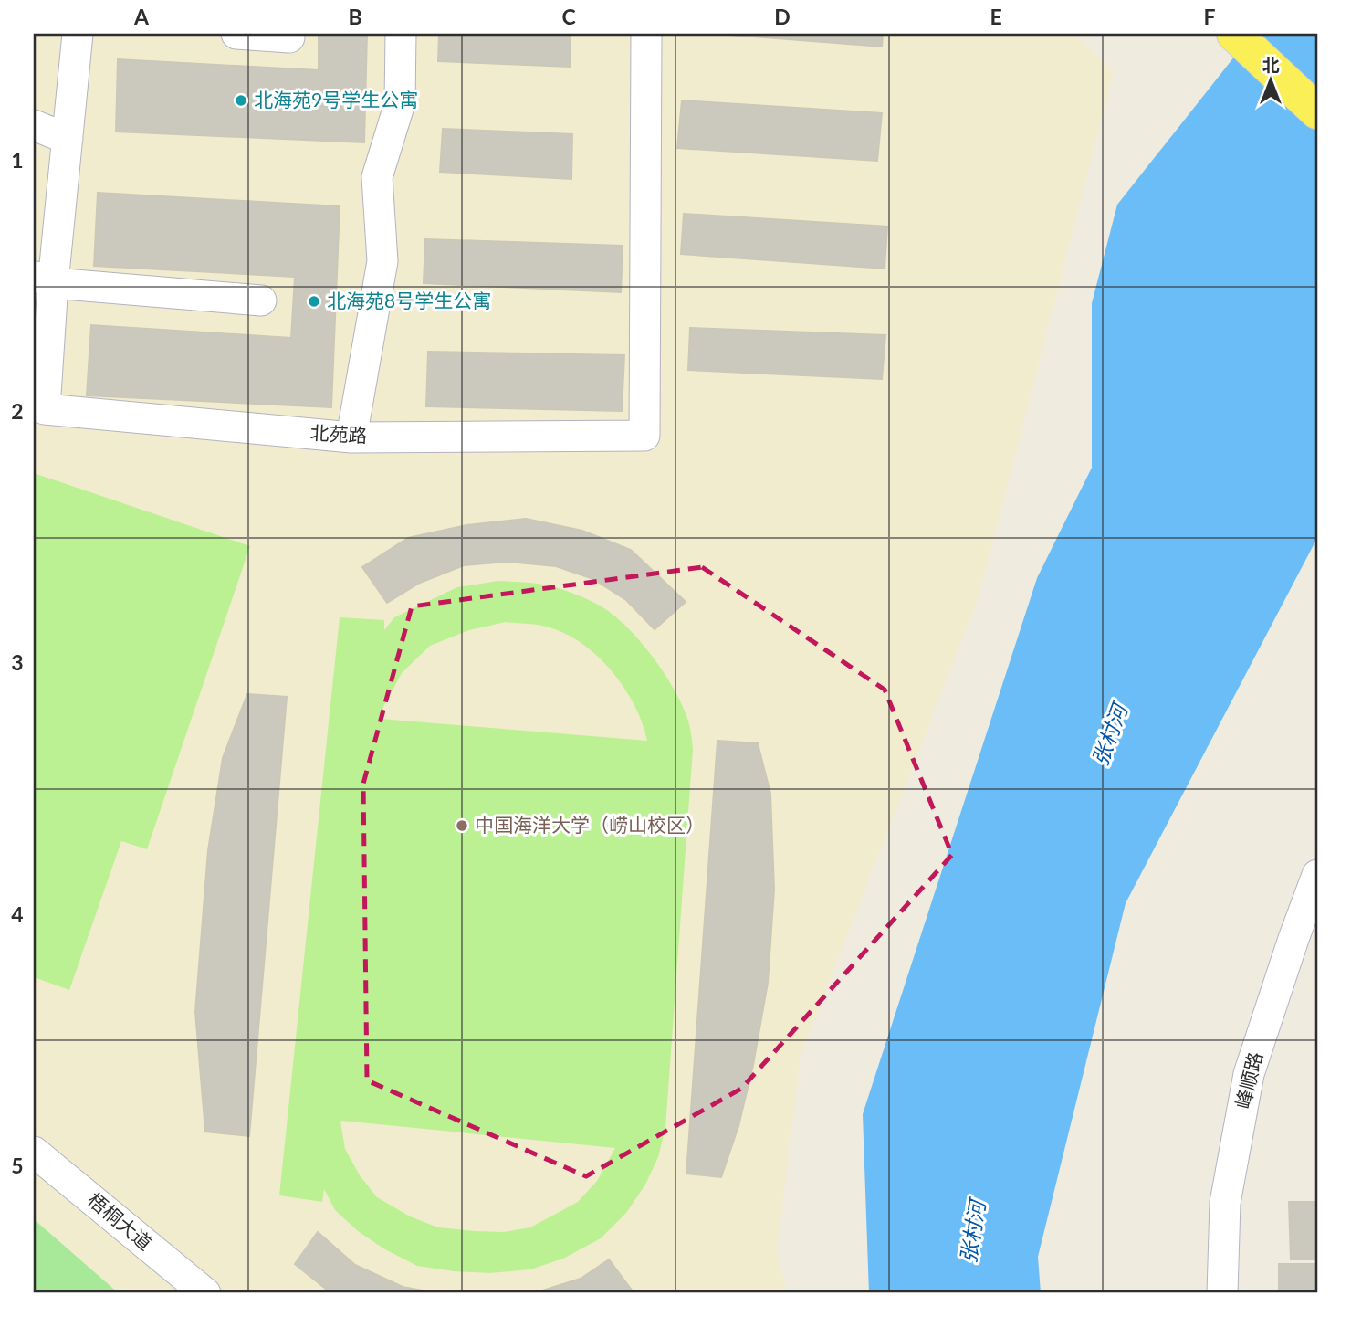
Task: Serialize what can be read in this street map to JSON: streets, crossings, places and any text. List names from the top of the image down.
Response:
{
  "streets": {
    "street": ["北苑路", "峰顺路", "梧桐大道"]
  },
  "water": ["张村河"],
  "places": ["北海苑9号学生公寓", "北海苑8号学生公寓", "中国海洋大学（崂山校区）"],
  "north": "top",
  "grid": {
    "columns": [
      "A",
      "B",
      "C",
      "D",
      "E",
      "F"
    ],
    "rows": [
      "1",
      "2",
      "3",
      "4",
      "5"
    ]
  }
}
